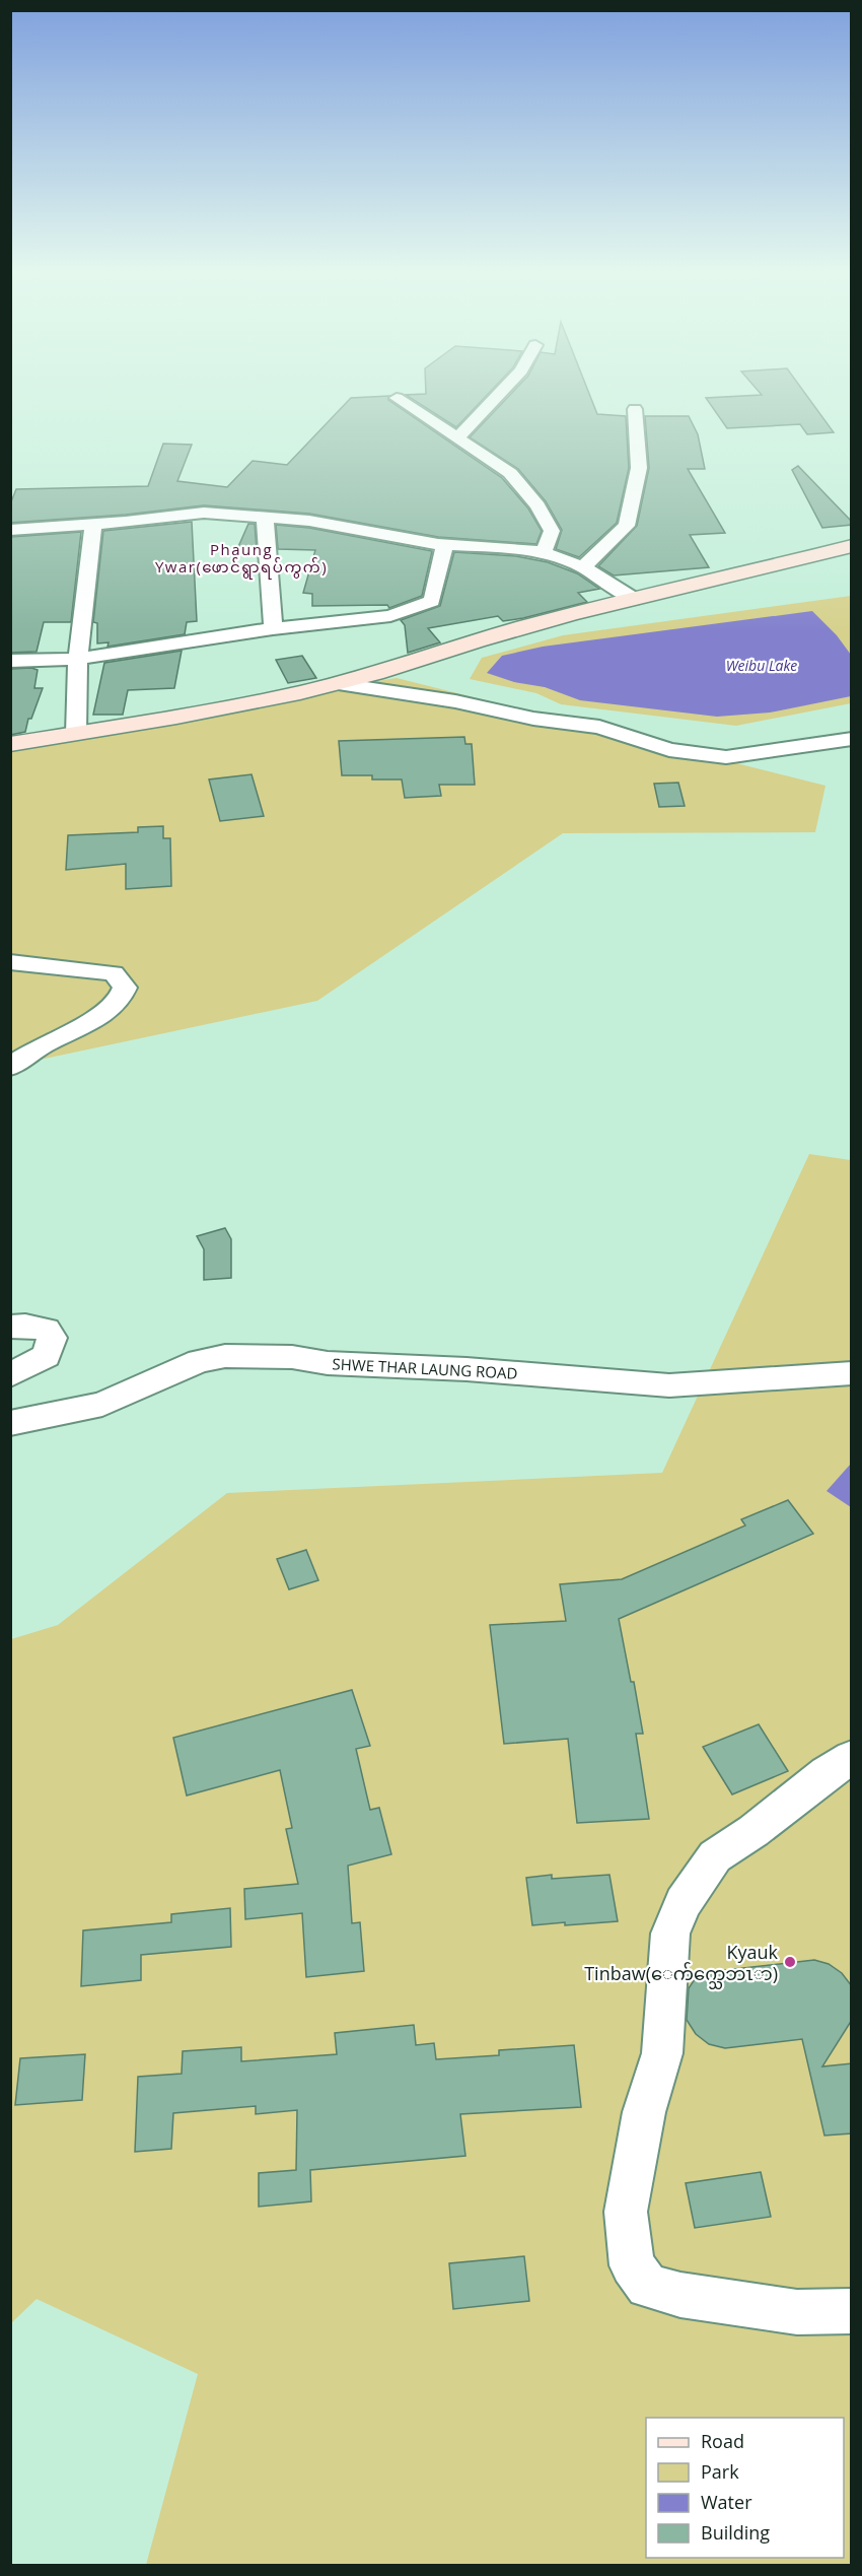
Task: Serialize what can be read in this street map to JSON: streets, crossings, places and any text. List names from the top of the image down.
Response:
{
  "streets": {
    "street": ["SHWE THAR LAUNG ROAD"]
  },
  "districts": ["Phaung Ywar(ဖောင်ရွာရပ်ကွက်)"],
  "water": ["Weibu Lake"],
  "places": ["Kyauk Tinbaw(ေက်က္သေဘၤာ)"],
  "legend": [
    "Road",
    "Park",
    "Water",
    "Building"
  ]
}
